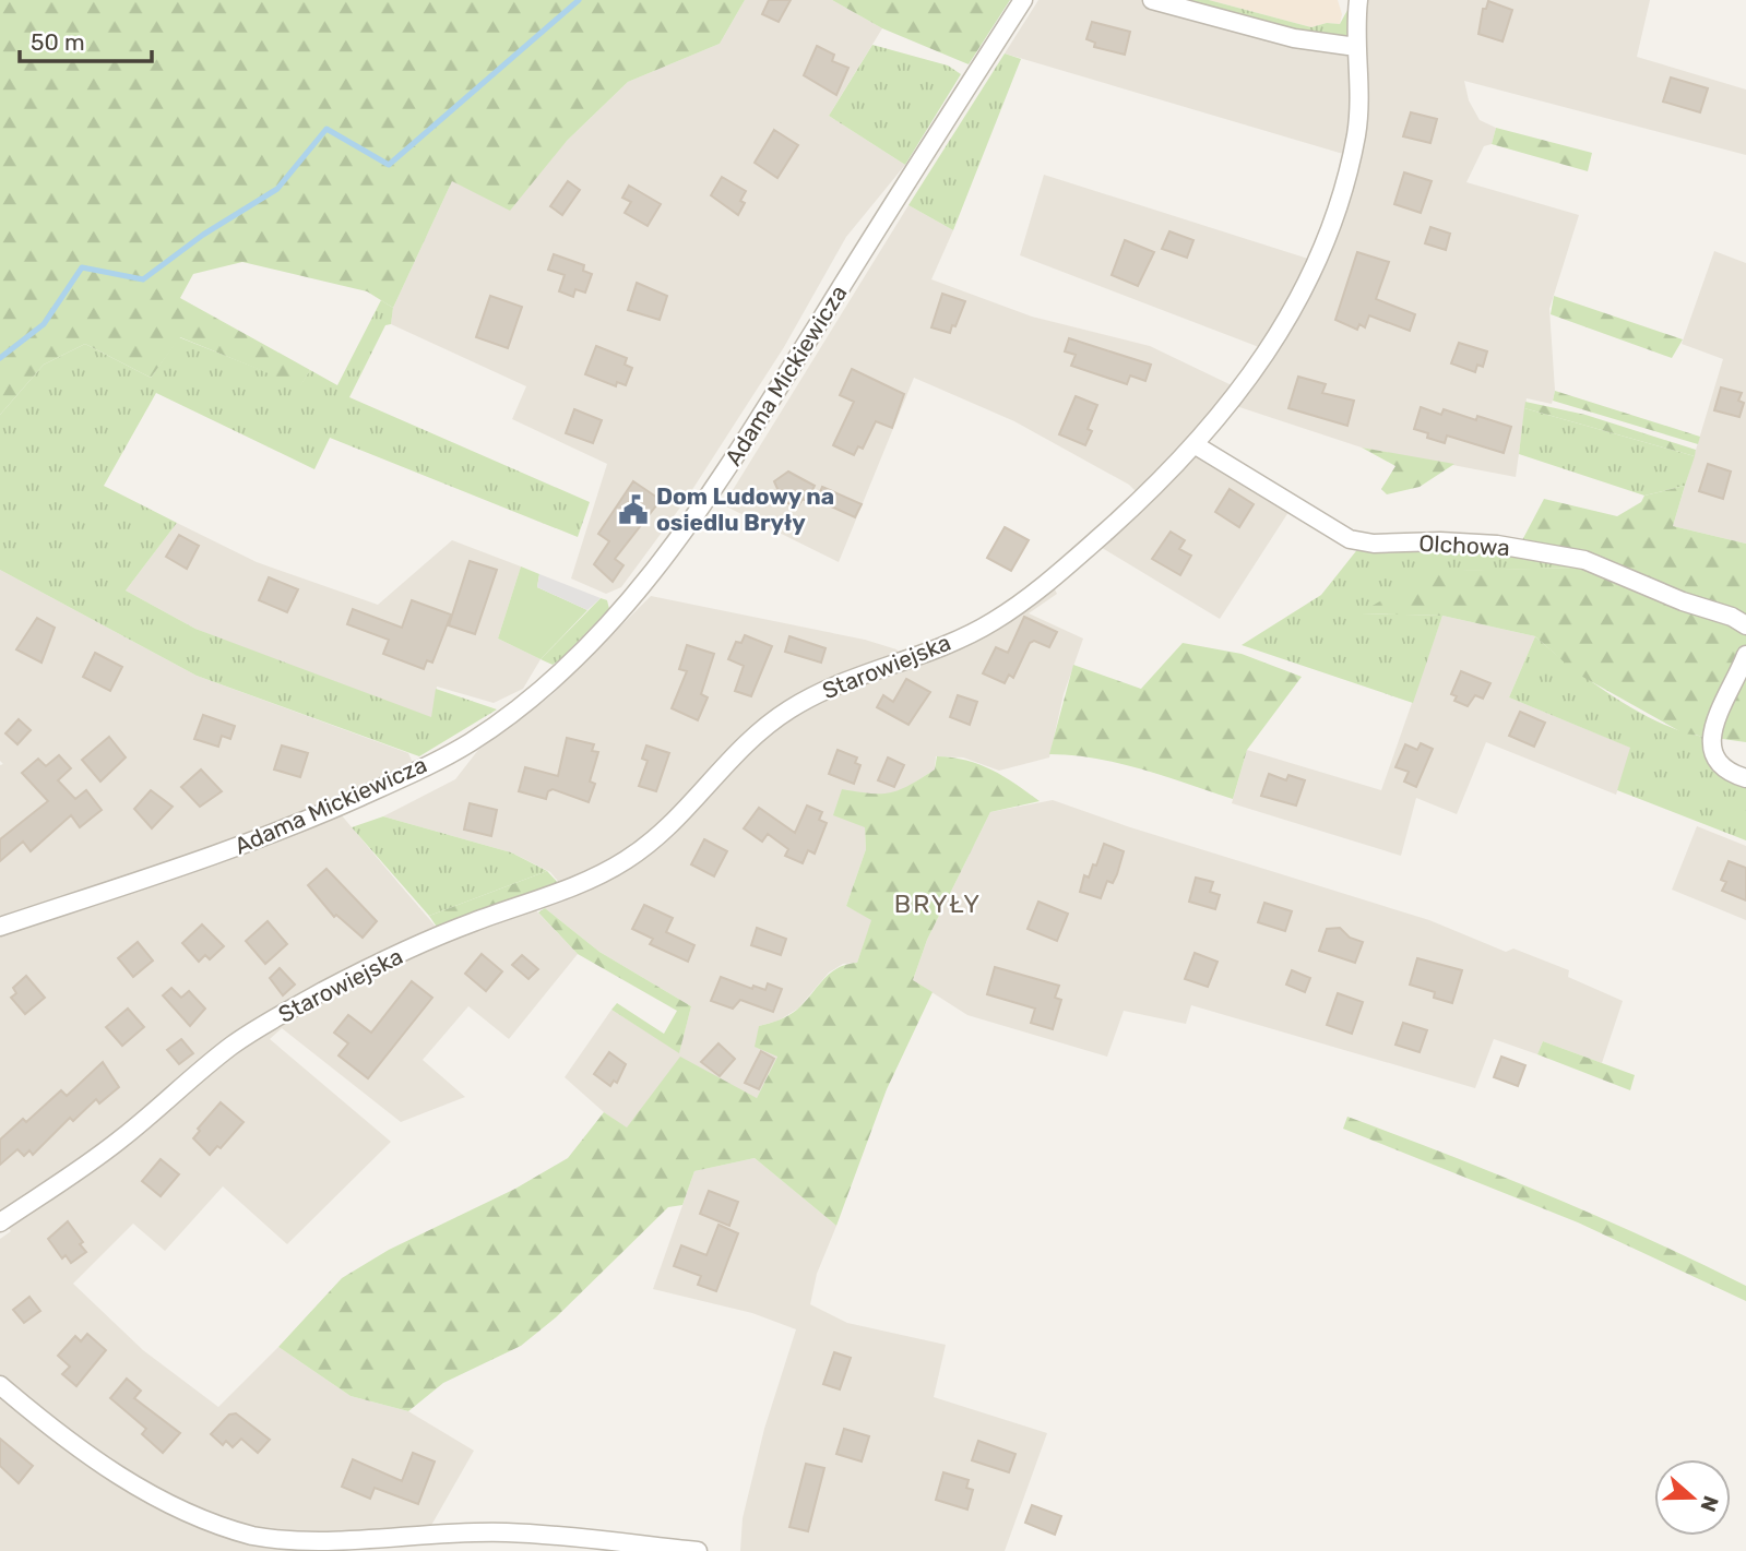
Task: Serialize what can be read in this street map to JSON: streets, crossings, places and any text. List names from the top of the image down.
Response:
{
  "streets": {
    "street": ["Adama Mickiewicza", "Olchowa", "Starowiejska"]
  },
  "crossings": [
    ["Olchowa", "Starowiejska"]
  ],
  "districts": ["BRYŁY"],
  "places": {
    "public building": ["Dom Ludowy na osiedlu Bryły"]
  },
  "scale_bar": "50 m",
  "north": "right"
}
